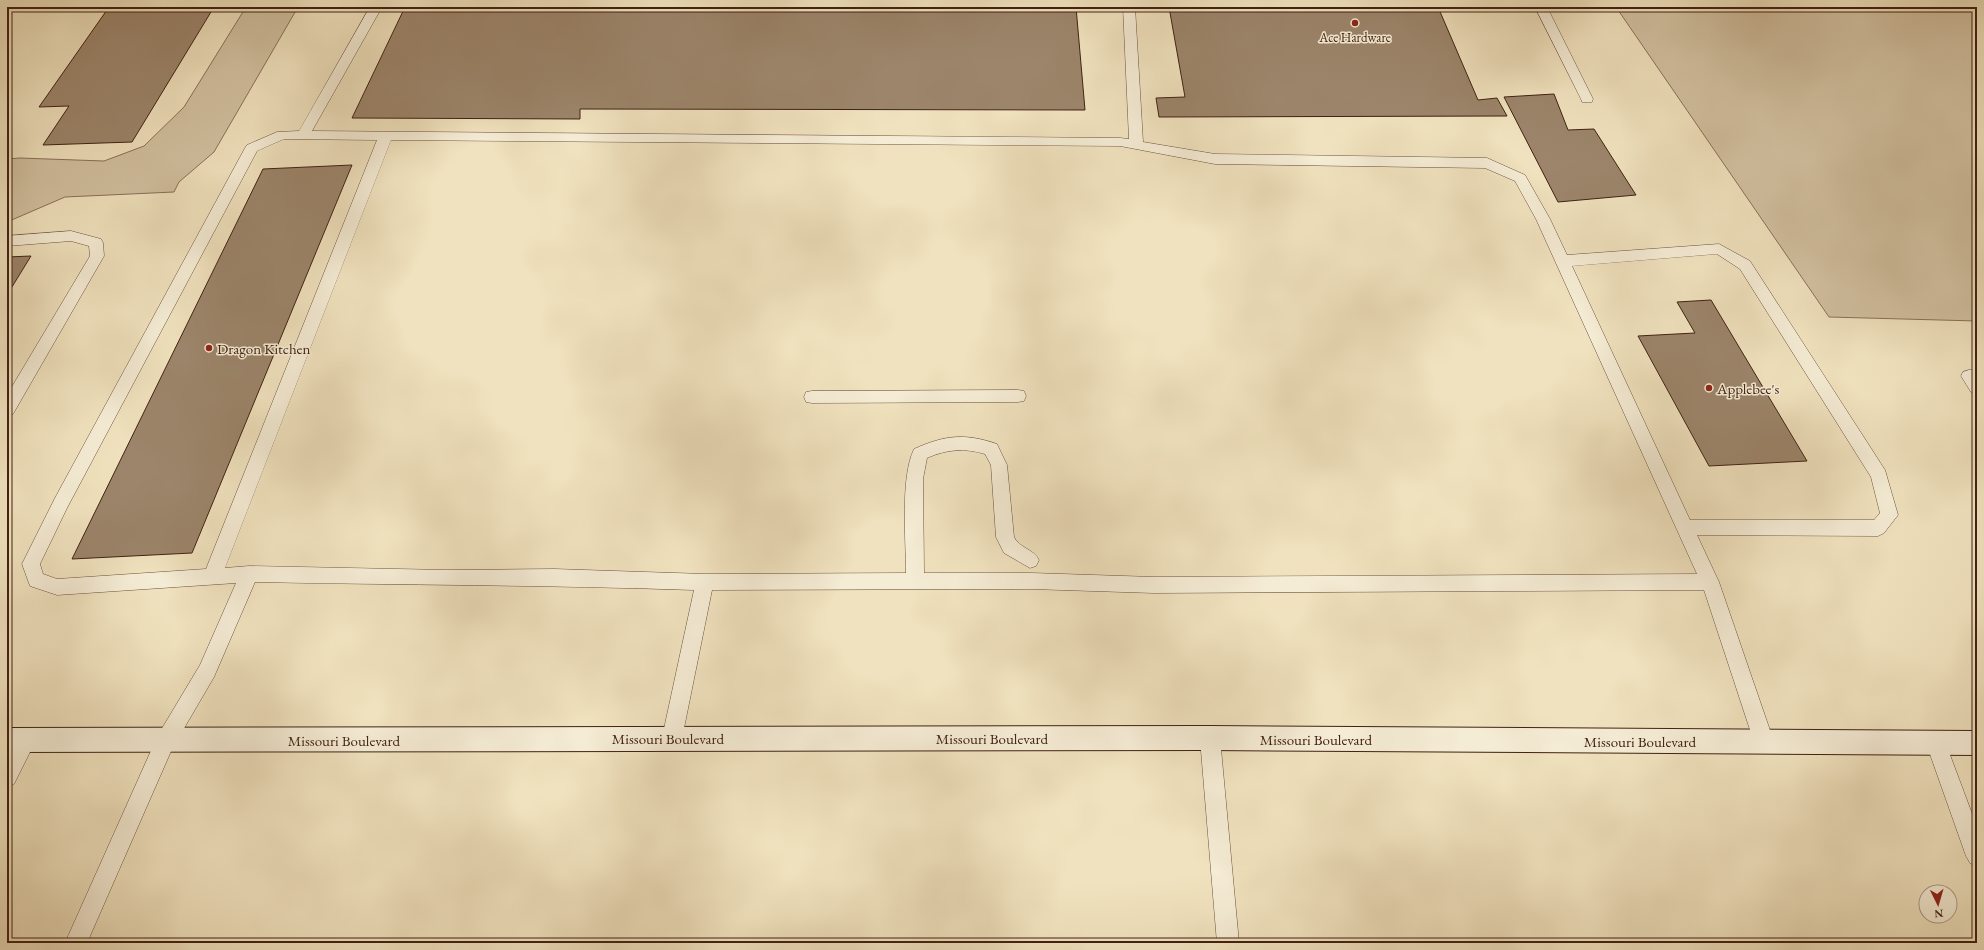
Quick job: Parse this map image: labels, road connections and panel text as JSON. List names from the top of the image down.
{
  "streets": {
    "main road": ["Missouri Boulevard"]
  },
  "places": ["Ace Hardware", "Dragon Kitchen", "Applebee's"],
  "north": "bottom"
}
